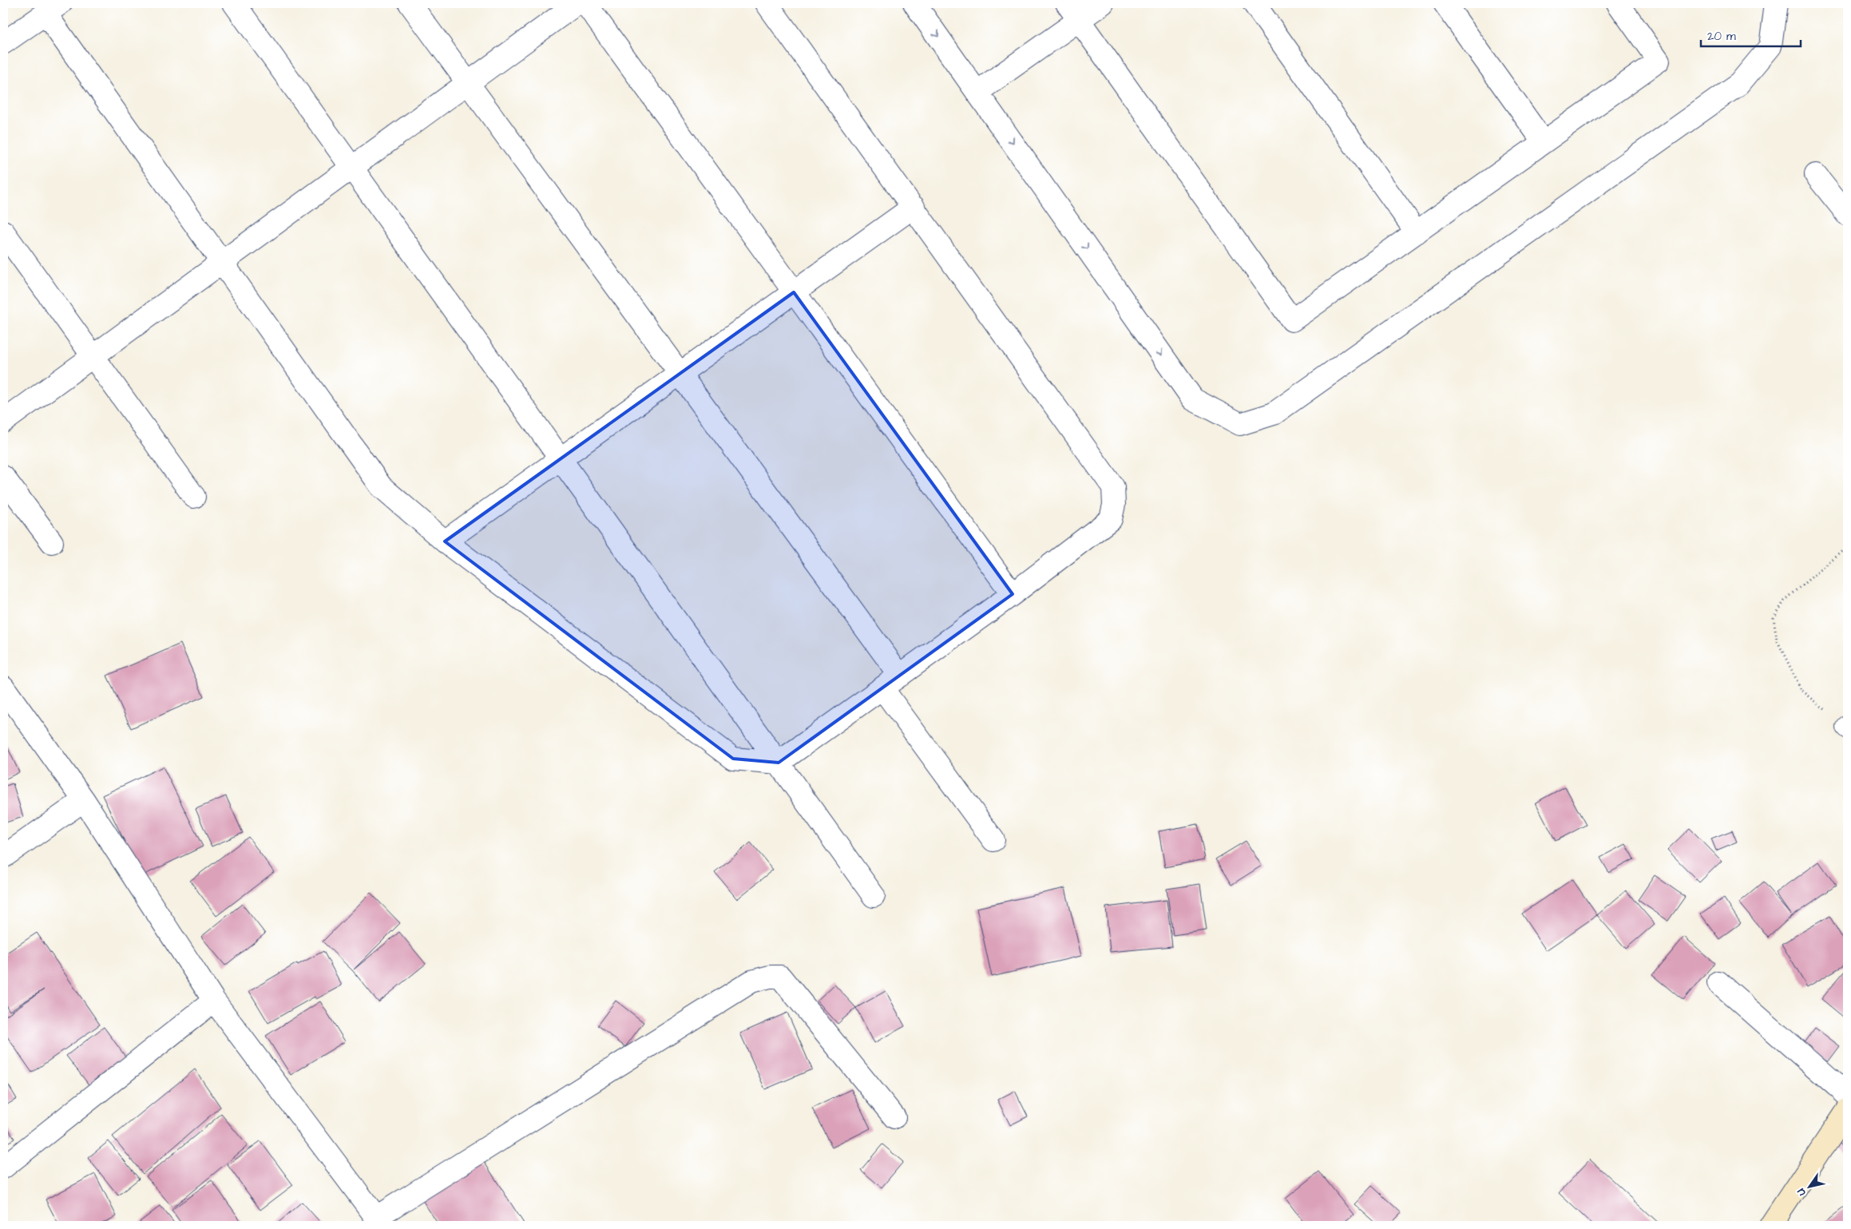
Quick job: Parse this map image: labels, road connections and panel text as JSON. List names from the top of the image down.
{
  "scale_bar": "20 m",
  "north": "bottom left"
}
